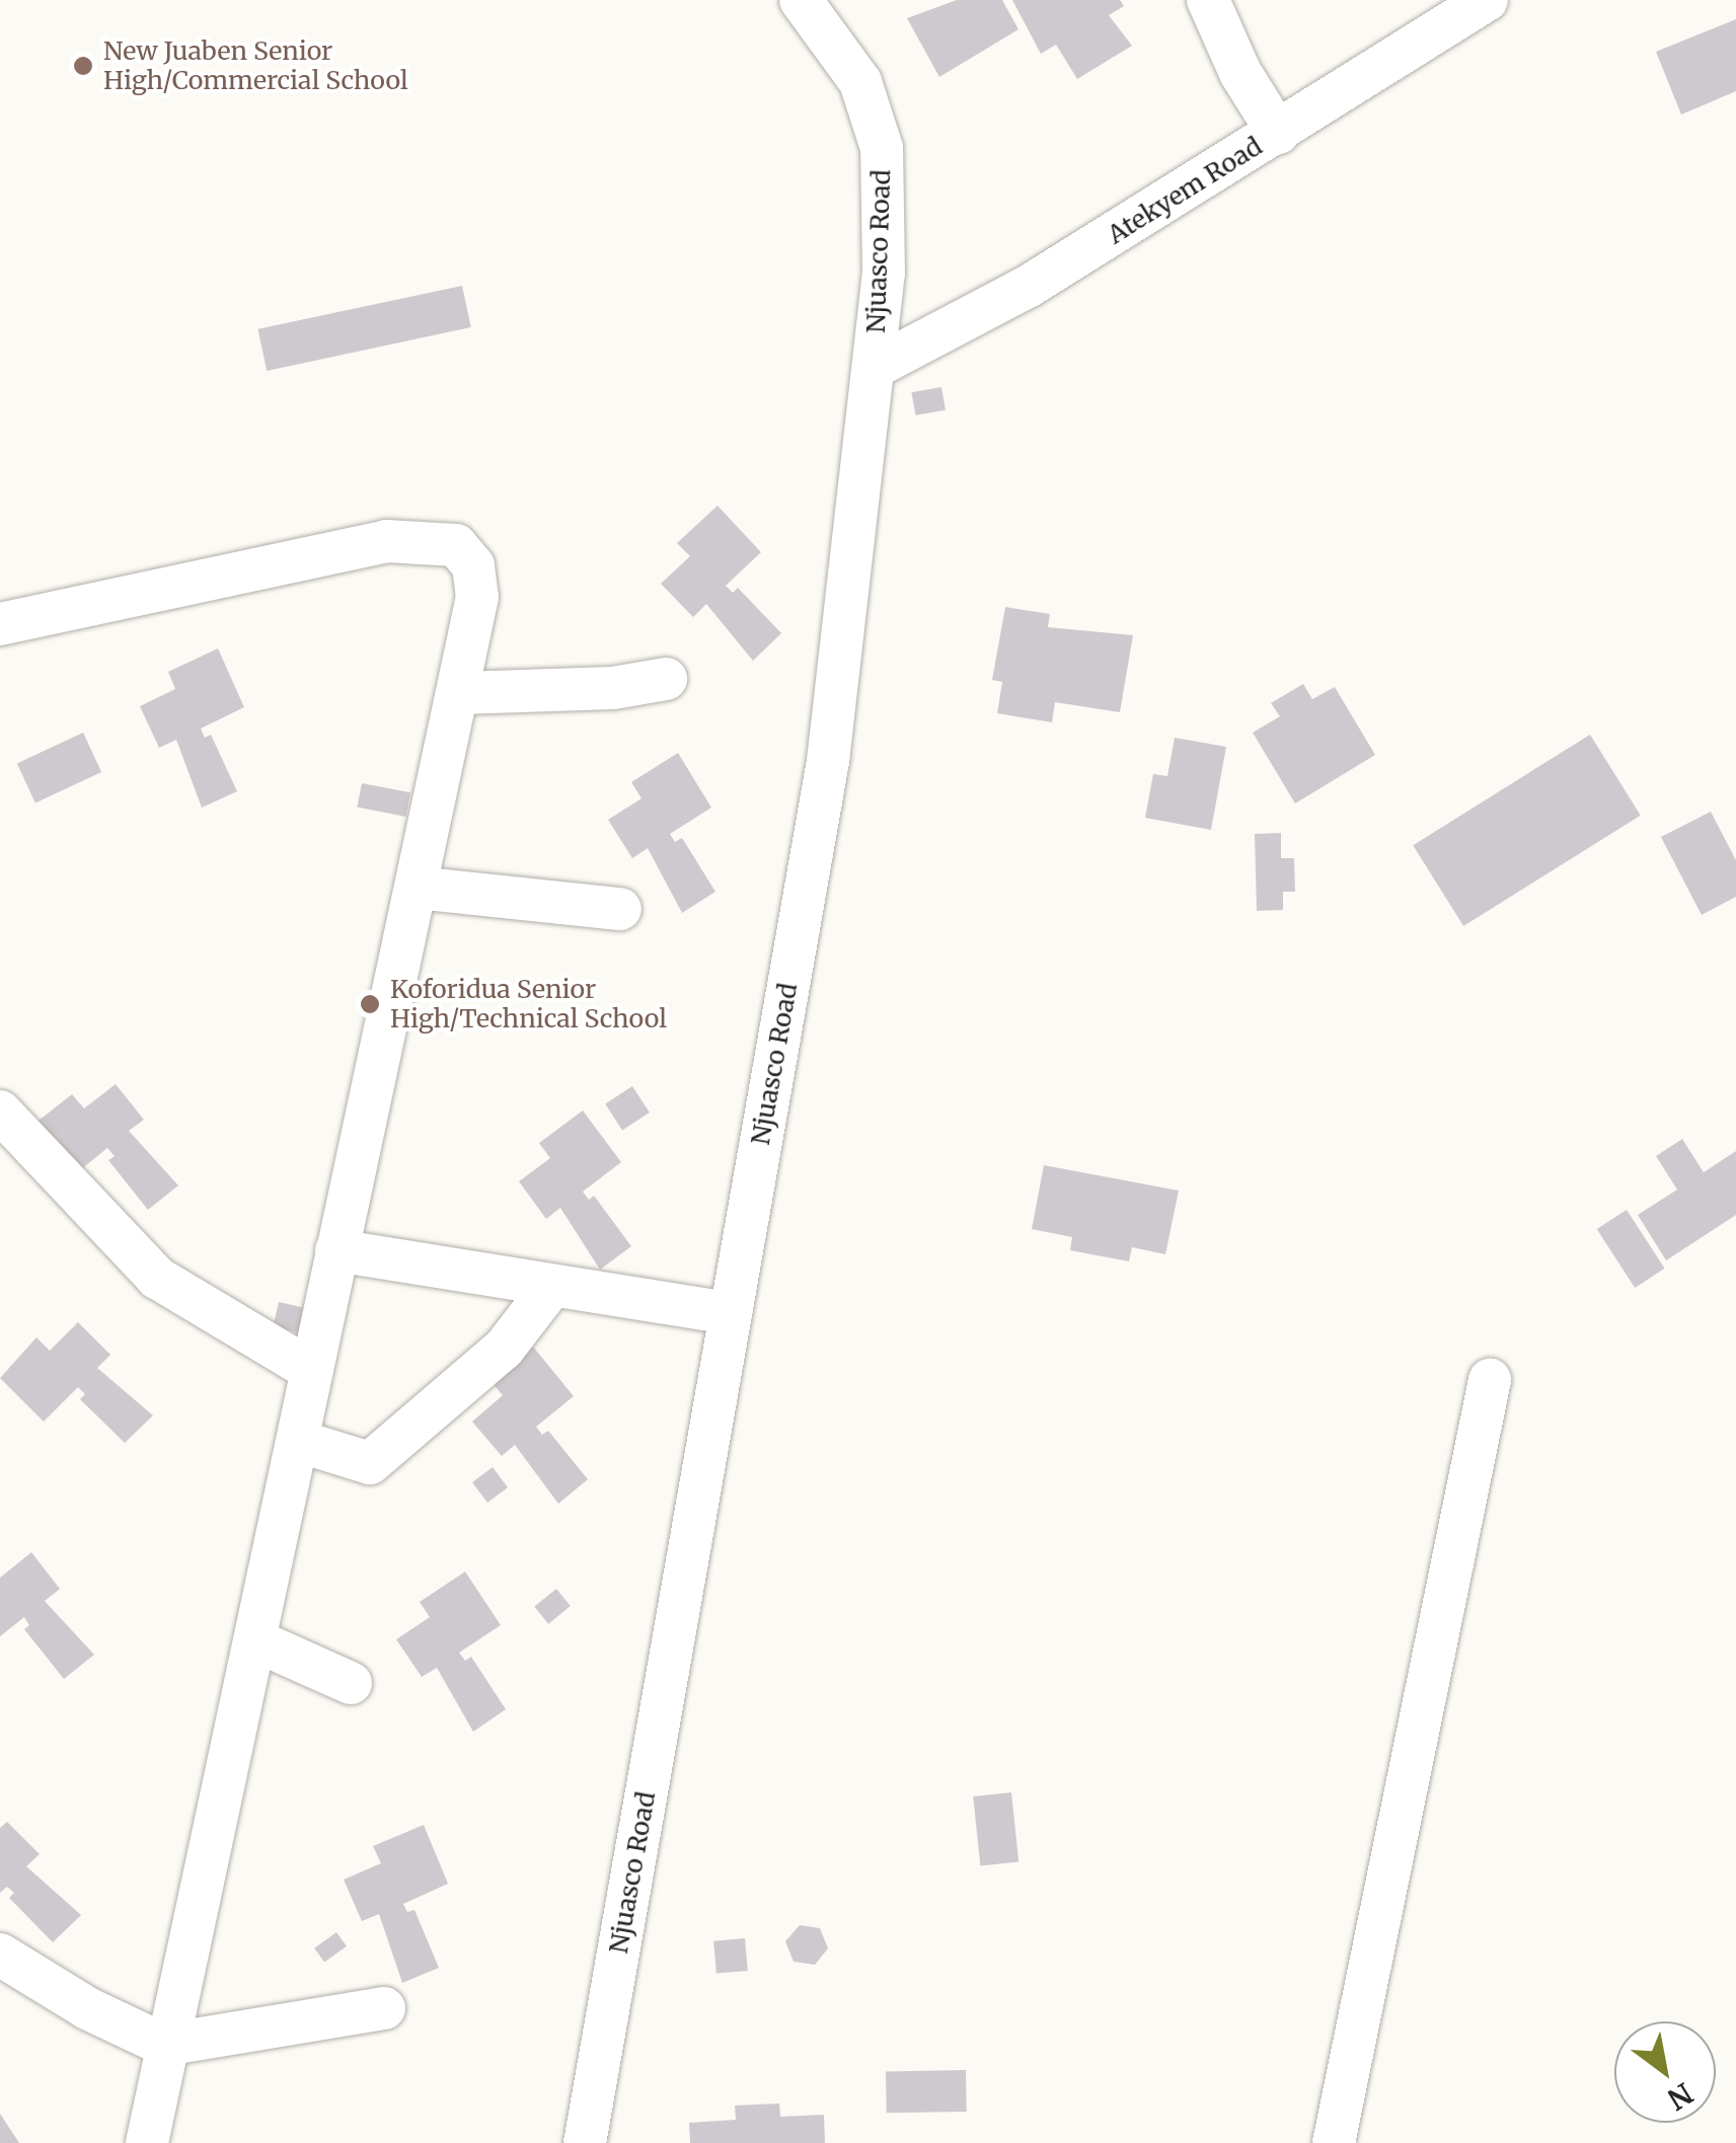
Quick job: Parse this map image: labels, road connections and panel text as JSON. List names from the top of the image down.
{
  "streets": {
    "street": ["Atekyem Road", "Njuasco Road"]
  },
  "crossings": [
    ["Atekyem Road", "Njuasco Road"]
  ],
  "places": ["New Juaben Senior High/Commercial School", "Koforidua Senior High/Technical School"],
  "north": "bottom right"
}
